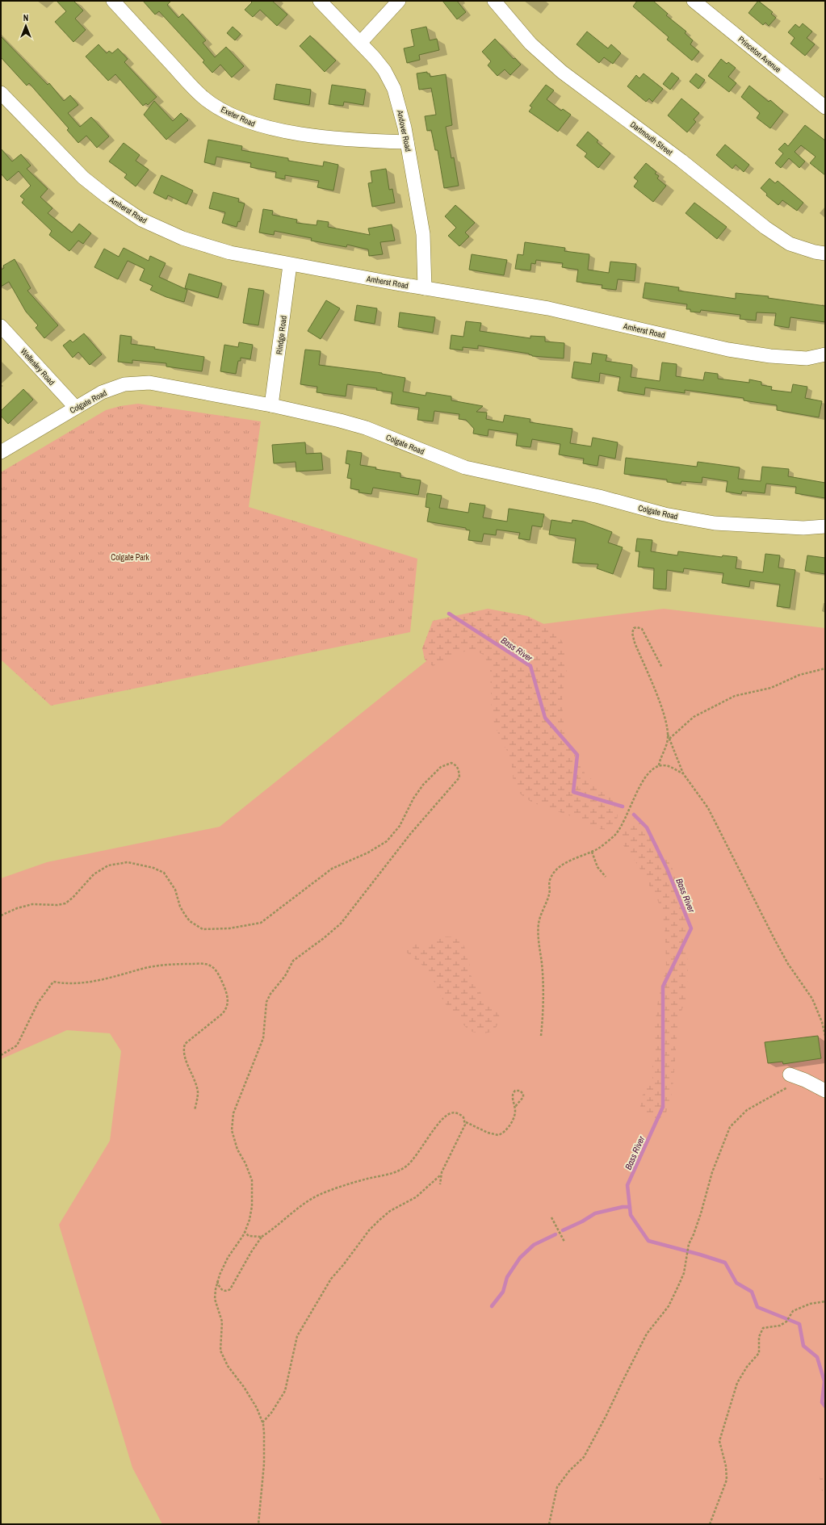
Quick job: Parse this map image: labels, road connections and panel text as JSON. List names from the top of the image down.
{
  "streets": {
    "street": [
      "Princeton Avenue",
      "Exeter Road",
      "Andover Road",
      "Dartmouth Street",
      "Amherst Road",
      "Rindge Road",
      "Wellesley Road",
      "Colgate Road"
    ]
  },
  "crossings": [
    ["Exeter Road", "Andover Road"],
    ["Andover Road", "Amherst Road"],
    ["Amherst Road", "Rindge Road"],
    ["Rindge Road", "Colgate Road"],
    ["Wellesley Road", "Colgate Road"]
  ],
  "water": ["Bass River"],
  "parks": ["Colgate Park"],
  "north": "top"
}
